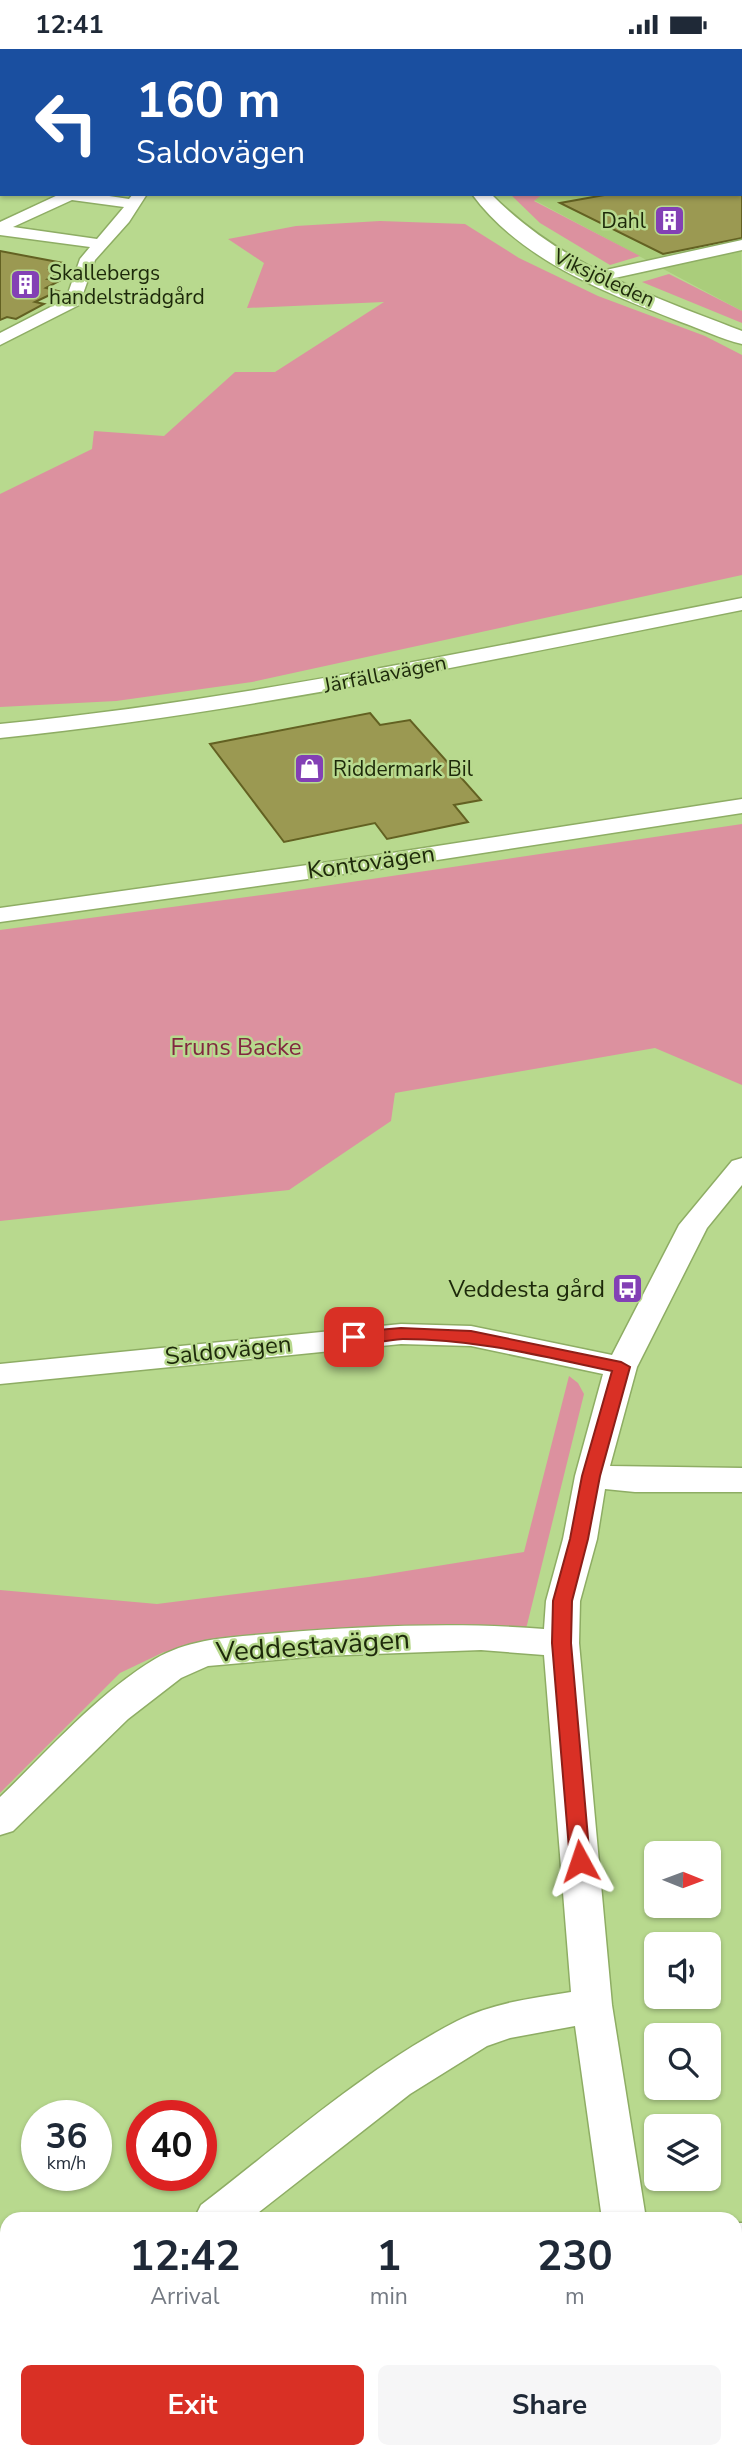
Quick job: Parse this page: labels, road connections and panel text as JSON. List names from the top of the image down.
{
  "streets": {
    "main road": ["Viksjöleden"],
    "street": [
      "Järfällavägen",
      "Kontovägen",
      "Saldovägen",
      "Veddestavägen"
    ]
  },
  "parks": ["Fruns Backe"],
  "places": {
    "building": ["Dahl", "Skallebergs handelsträdgård"],
    "shop": ["Riddermark Bil"],
    "bus stop": ["Veddesta gård"]
  },
  "north": "right",
  "page": {
    "status": "12:41",
    "turn": ["160 m", "Saldovägen"],
    "speed": "36 km/h",
    "limit": "40",
    "eta": [
      "12:42",
      "Arrival",
      "1",
      "min",
      "230",
      "m"
    ],
    "buttons": ["Exit", "Share"]
  }
}
